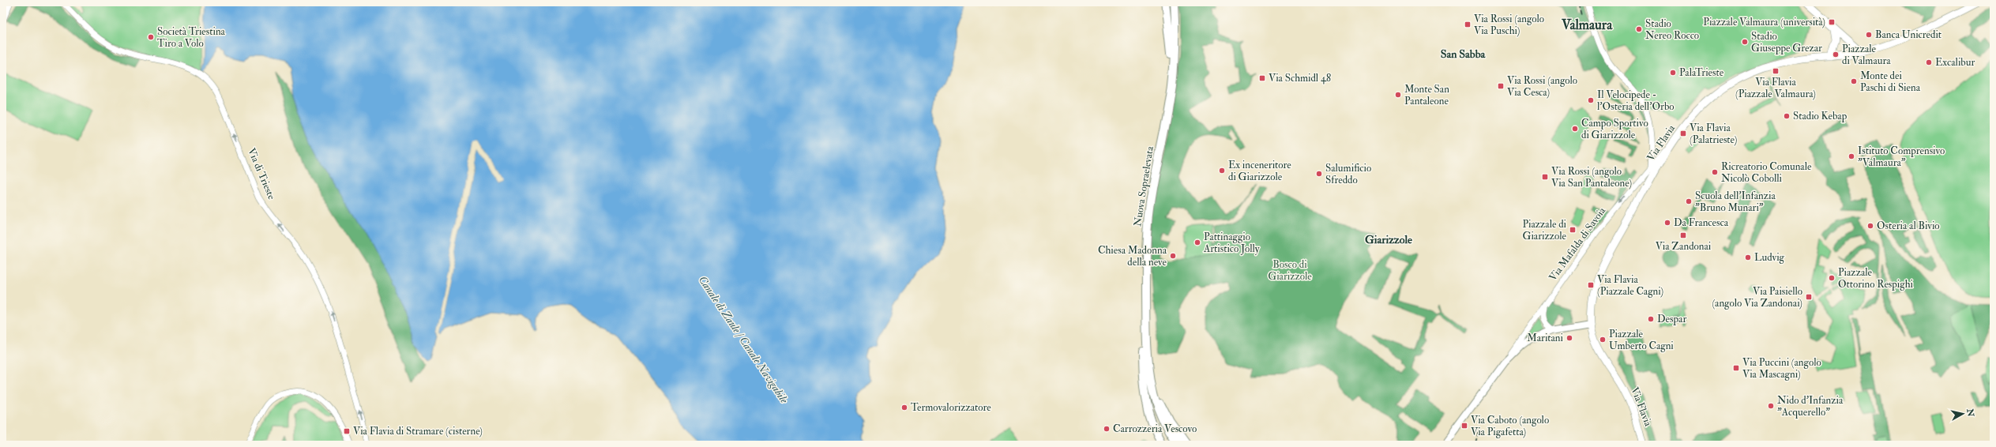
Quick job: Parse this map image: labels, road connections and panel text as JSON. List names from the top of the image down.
{
  "streets": {
    "highway": ["Nuova Sopraelevata"],
    "main road": ["Via Flavia"],
    "street": ["Via di Trieste", "Via Mafalda di Savoia"]
  },
  "crossings": [
    ["Via Flavia", "Via Mafalda di Savoia"]
  ],
  "one_way": ["Via di Trieste", "Via Mafalda di Savoia"],
  "districts": ["Valmaura", "San Sabba", "Giarizzole"],
  "water": ["Canale di Zaule / Canale Navigabile"],
  "parks": ["Bosco di Giarizzole"],
  "places": {
    "transit": [
      "Piazzale Valmaura (università)",
      "Via Rossi (angolo Via Puschi)",
      "Via Flavia (Piazzale Valmaura)",
      "Via Schmidl 48",
      "Via Rossi (angolo Via Cesca)",
      "Via Flavia (Palatrieste)",
      "Via Rossi (angolo Via San Pantaleone)",
      "Piazzale di Giarizzole",
      "Via Zandonai",
      "Via Flavia (Piazzale Cagni)",
      "Via Paisiello (angolo Via Zandonai)",
      "Via Puccini (angolo Via Mascagni)",
      "Via Caboto (angolo Via Pigafetta)",
      "Via Flavia di Stramare (cisterne)"
    ],
    "other": [
      "Stadio Nereo Rocco",
      "Banca Unicredit",
      "Società Triestina Tiro a Volo",
      "Stadio Giuseppe Grezar",
      "Piazzale di Valmaura",
      "Excalibur",
      "PalaTrieste",
      "Monte dei Paschi di Siena",
      "Monte San Pantaleone",
      "Il Velocipede - l'Osteria dell'Orbo",
      "Stadio Kebap",
      "Campo Sportivo di Giarizzole",
      "Istituto Comprensivo \"Valmaura\"",
      "Ex inceneritore di Giarizzole",
      "Ricreatorio Comunale Nicolò Cobolli",
      "Salumificio Sfreddo",
      "Scuola dell'Infanzia \"Bruno Munari\"",
      "Da Francesca",
      "Osteria al Bivio",
      "Pattinaggio Artistico Jolly",
      "Chiesa Madonna della neve",
      "Ludvig",
      "Piazzale Ottorino Respighi",
      "Despar",
      "Maritani",
      "Piazzale Umberto Cagni",
      "Nido d'Infanzia \"Acquerello\"",
      "Termovalorizzatore",
      "Carrozzeria Vescovo"
    ]
  },
  "north": "right"
}
